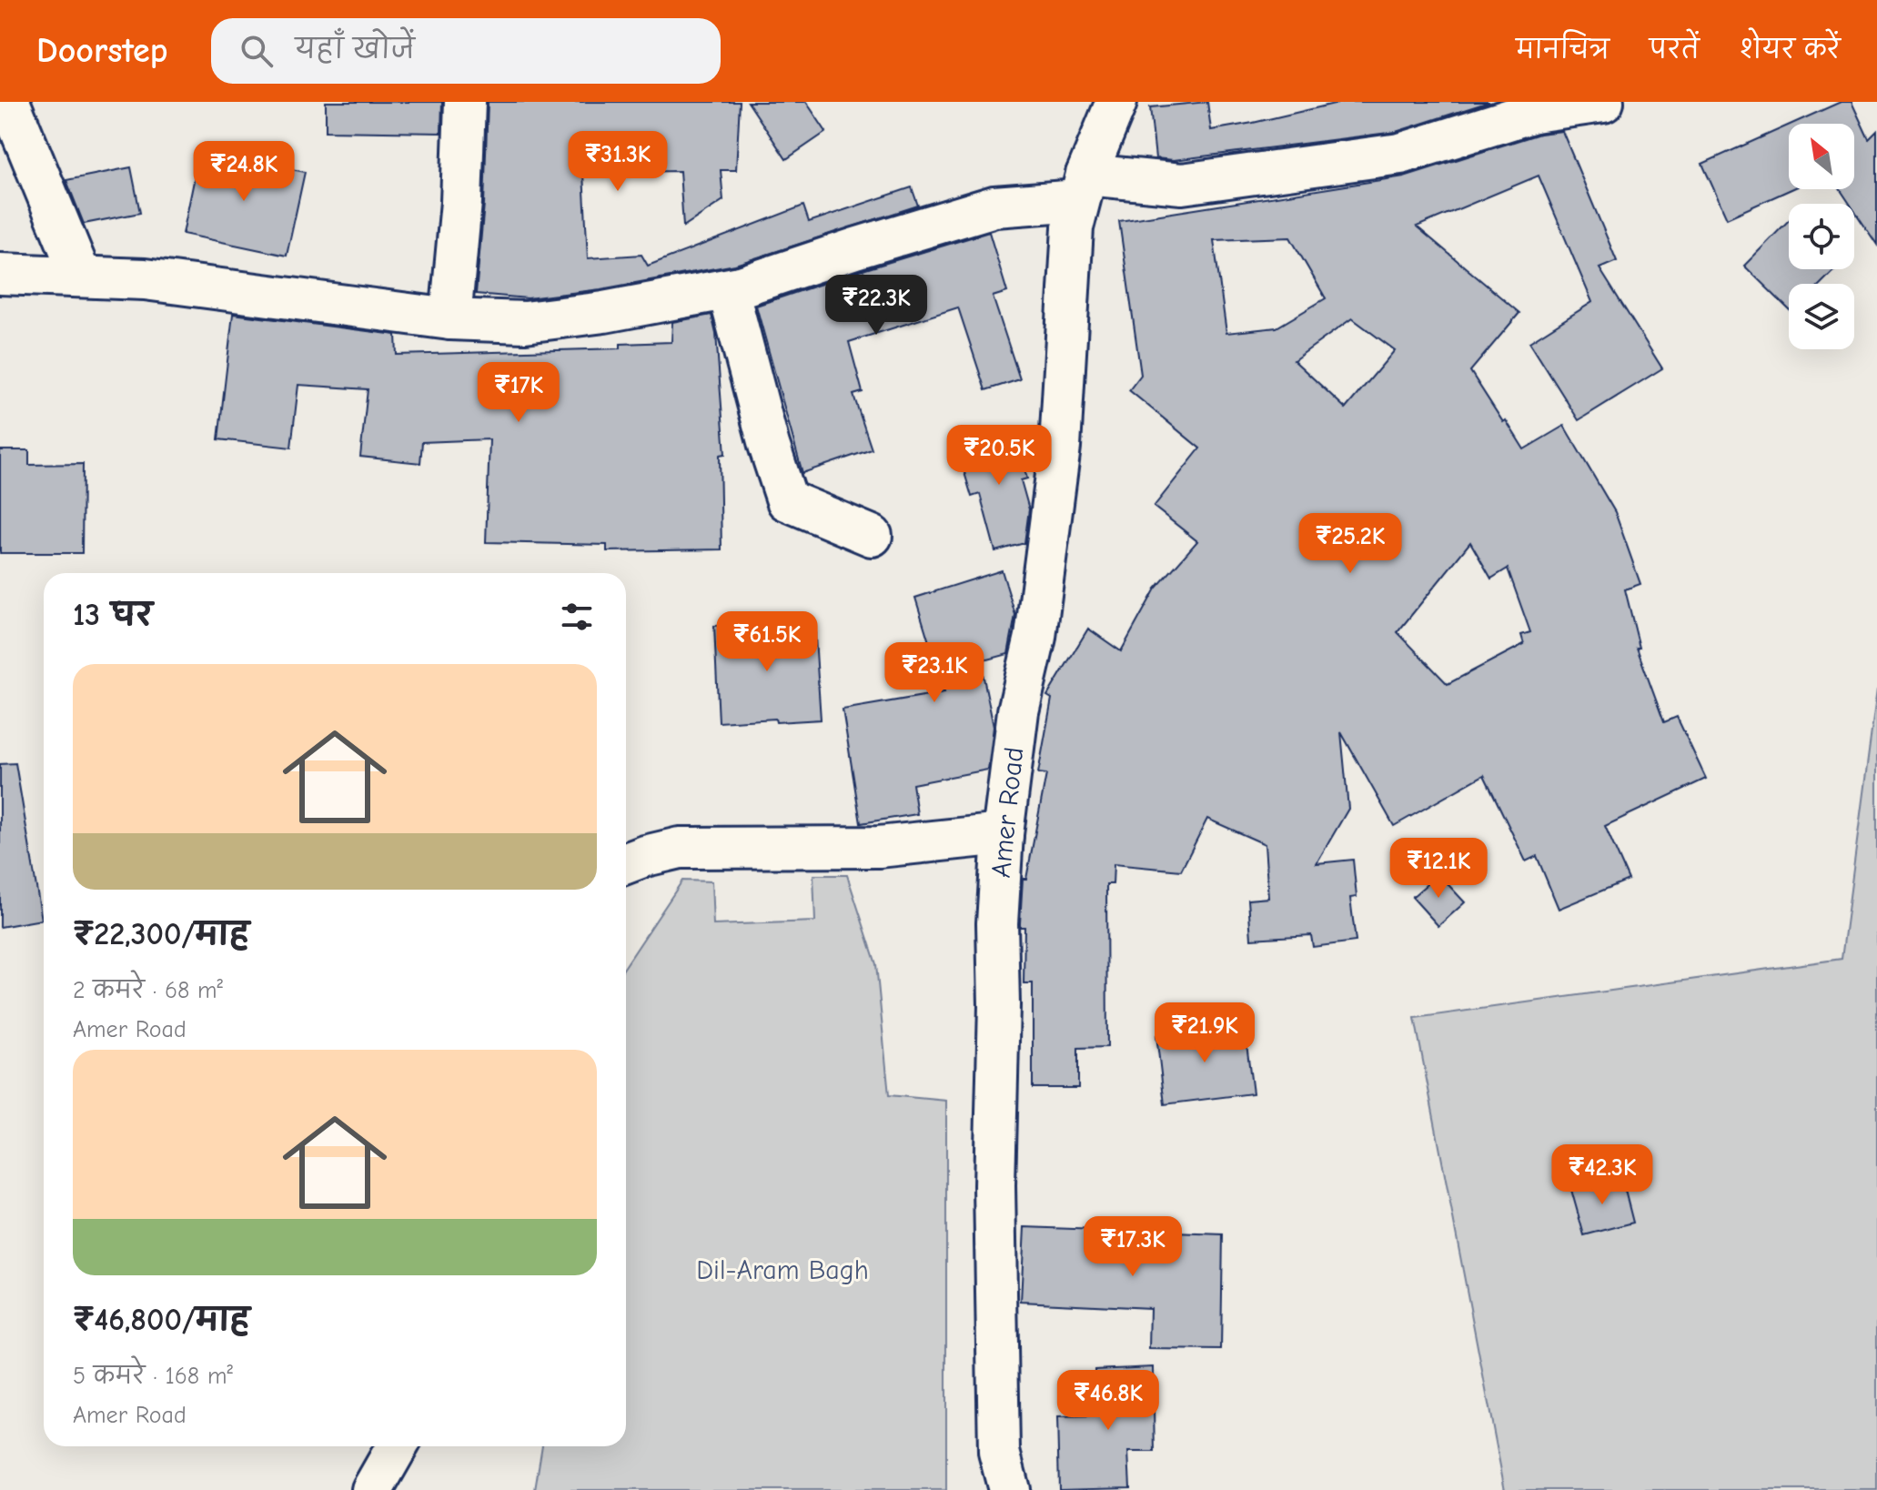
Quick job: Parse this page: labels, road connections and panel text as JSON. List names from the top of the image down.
{
  "streets": {
    "street": ["Amer Road"]
  },
  "parks": ["Dil-Aram Bagh"],
  "north": "top left",
  "page": {
    "header": "Doorstep",
    "search": "यहाँ खोजें",
    "nav": ["मानचित्र", "परतें", "शेयर करें"],
    "price": [
      "₹31.3K",
      "₹24.8K",
      "₹22.3K",
      "₹17K",
      "₹20.5K",
      "₹25.2K",
      "₹61.5K",
      "₹23.1K",
      "₹12.1K",
      "₹21.9K",
      "₹42.3K",
      "₹17.3K",
      "₹46.8K"
    ],
    "heading": "13 घर",
    "list": [
      {
        "name": "₹22,300/माह",
        "note": "2 कमरे · 68 m² · Amer Road"
      },
      {
        "name": "₹46,800/माह",
        "note": "5 कमरे · 168 m² · Amer Road"
      }
    ]
  }
}
